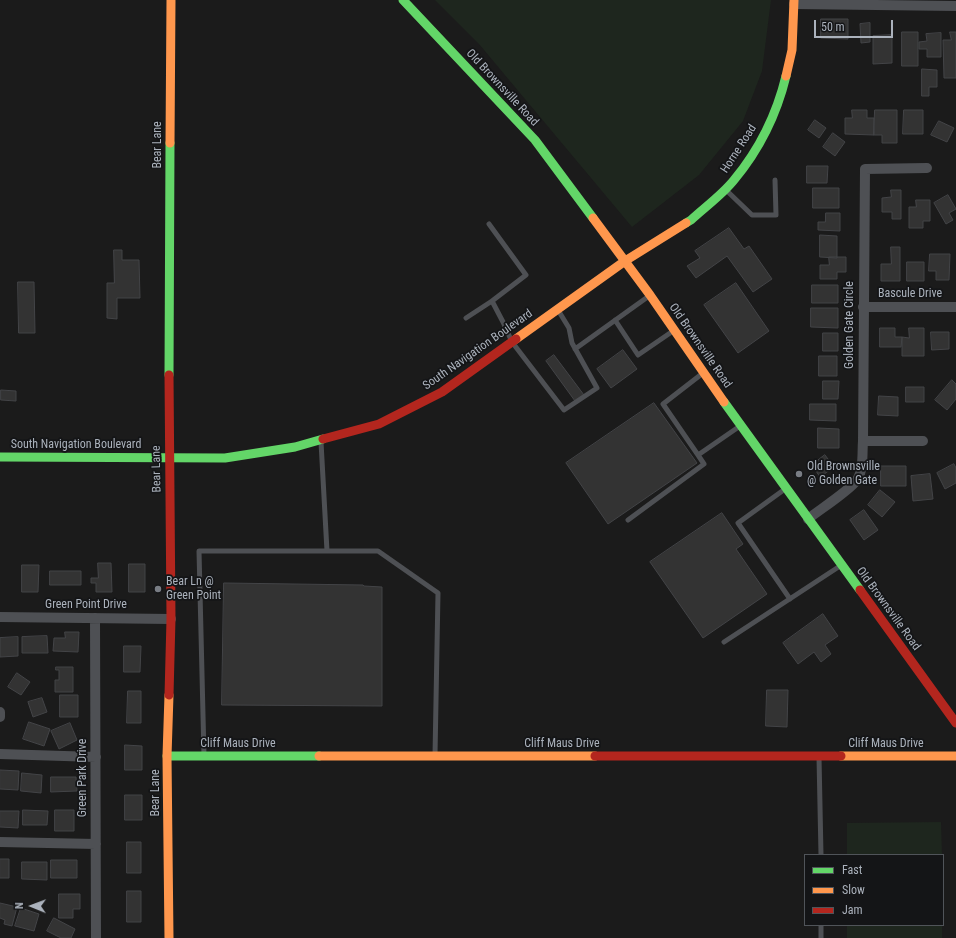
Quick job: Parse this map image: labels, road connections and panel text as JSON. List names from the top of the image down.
{
  "streets": {
    "street": [
      "Old Brownsville Road",
      "Bear Lane",
      "Horne Road",
      "Bascule Drive",
      "Golden Gate Circle",
      "South Navigation Boulevard",
      "Green Point Drive",
      "Cliff Maus Drive",
      "Green Park Drive"
    ]
  },
  "crossings": [
    ["Old Brownsville Road", "Horne Road"],
    ["Old Brownsville Road", "Golden Gate Circle"],
    ["Old Brownsville Road", "South Navigation Boulevard"],
    ["Bear Lane", "South Navigation Boulevard"],
    ["Bear Lane", "Green Point Drive"],
    ["Bear Lane", "Cliff Maus Drive"],
    ["Horne Road", "South Navigation Boulevard"],
    ["Bascule Drive", "Golden Gate Circle"],
    ["Green Point Drive", "Green Park Drive"]
  ],
  "places": ["Old Brownsville @ Golden Gate", "Bear Ln @ Green Point"],
  "legend": ["Fast", "Slow", "Jam"],
  "scale_bar": "50 m",
  "north": "left"
}
